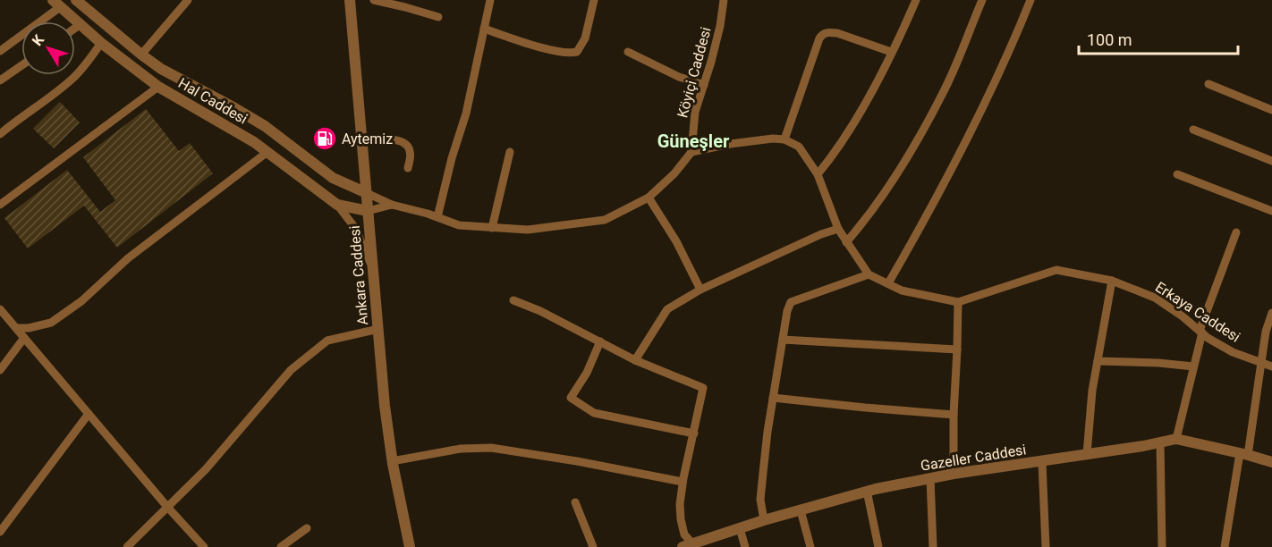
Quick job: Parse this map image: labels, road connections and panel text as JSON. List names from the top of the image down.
{
  "streets": {
    "street": [
      "Köyiçi Caddesi",
      "Hal Caddesi",
      "Ankara Caddesi",
      "Erkaya Caddesi",
      "Gazeller Caddesi"
    ]
  },
  "crossings": [
    ["Hal Caddesi", "Ankara Caddesi"]
  ],
  "districts": ["Güneşler"],
  "places": {
    "fuel station": ["Aytemiz"]
  },
  "scale_bar": "100 m",
  "north": "top left"
}
